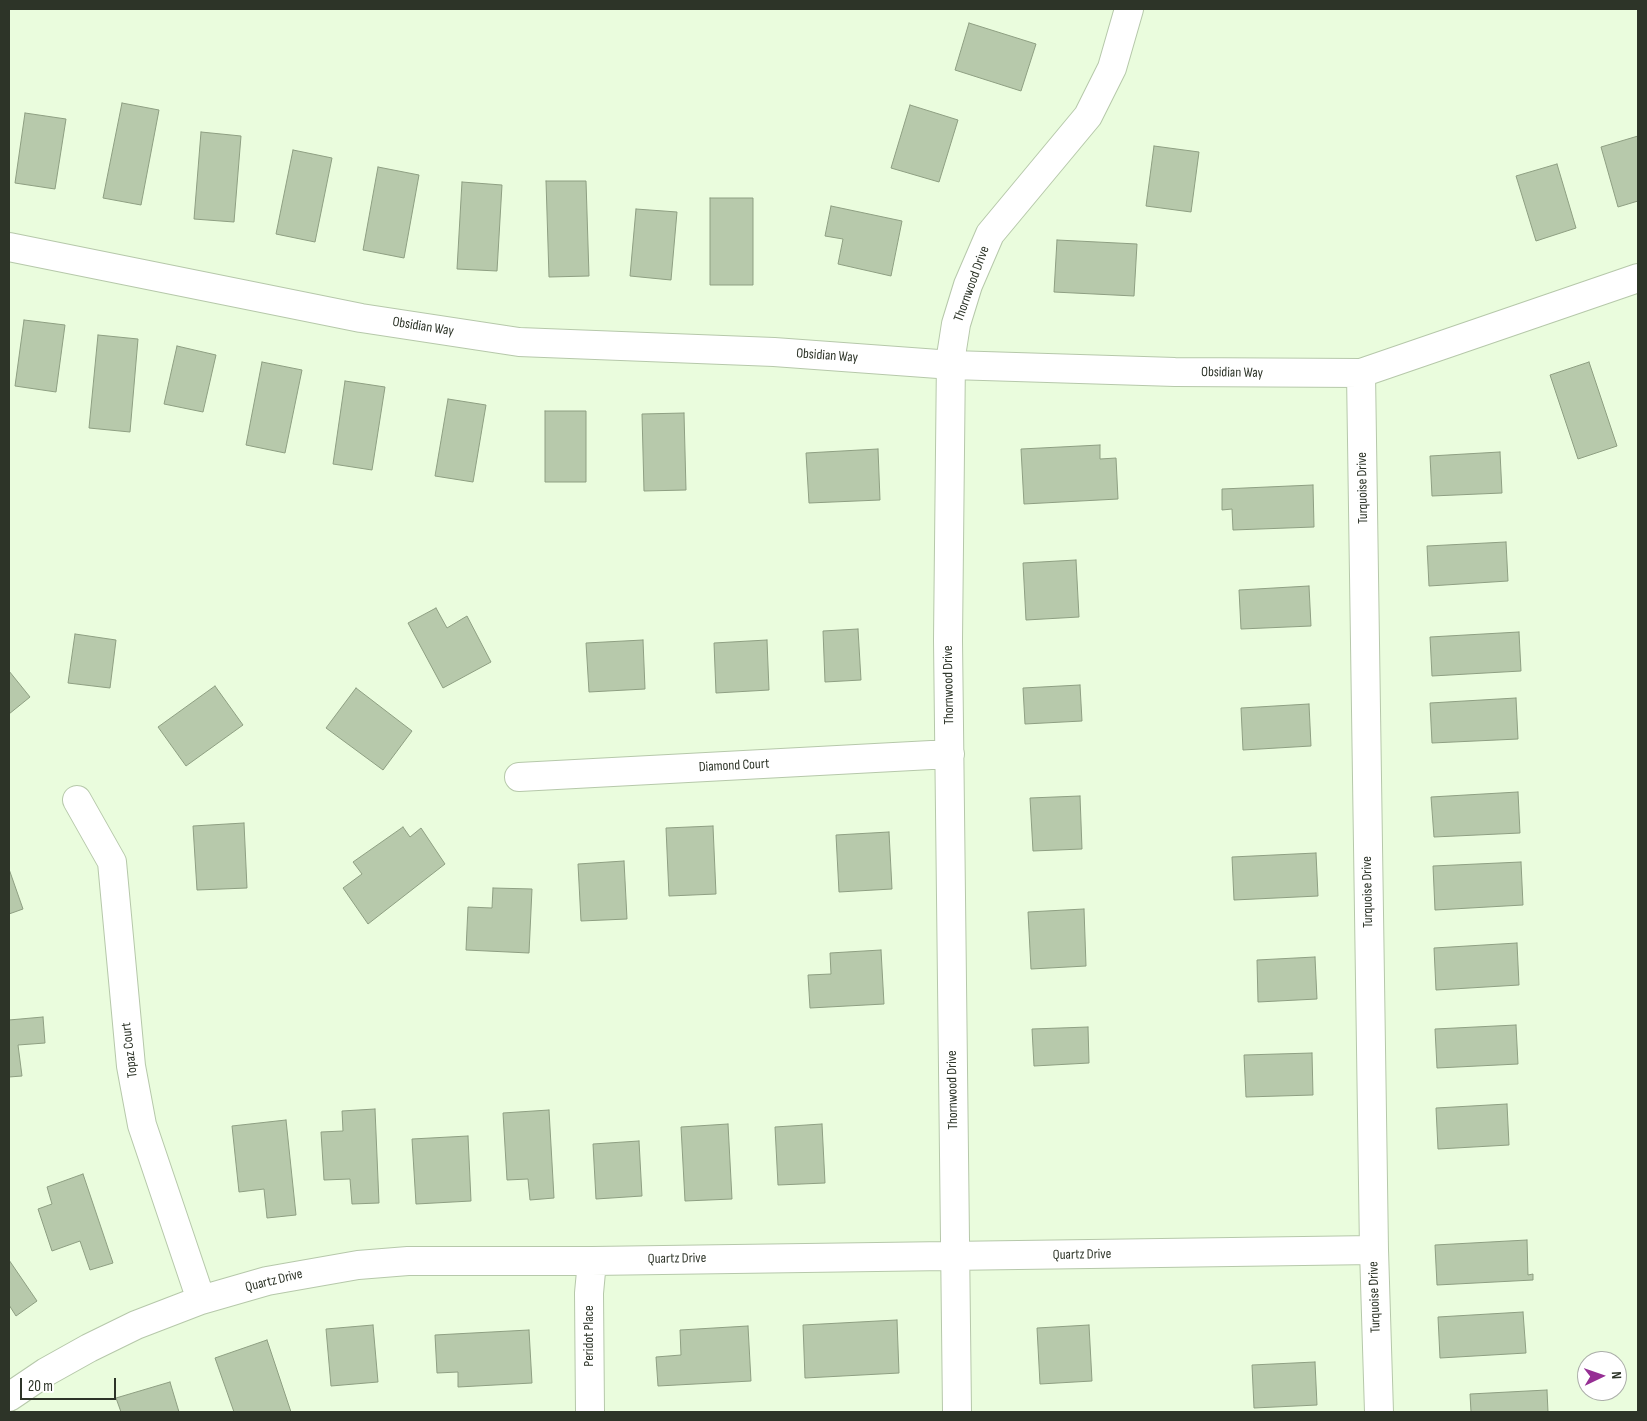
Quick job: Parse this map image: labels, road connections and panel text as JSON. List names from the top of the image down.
{
  "streets": {
    "street": [
      "Thornwood Drive",
      "Obsidian Way",
      "Turquoise Drive",
      "Diamond Court",
      "Topaz Court",
      "Quartz Drive",
      "Peridot Place"
    ]
  },
  "crossings": [
    ["Thornwood Drive", "Obsidian Way"],
    ["Thornwood Drive", "Diamond Court"],
    ["Thornwood Drive", "Quartz Drive"],
    ["Obsidian Way", "Turquoise Drive"],
    ["Turquoise Drive", "Quartz Drive"],
    ["Topaz Court", "Quartz Drive"],
    ["Quartz Drive", "Peridot Place"]
  ],
  "scale_bar": "20 m",
  "north": "right"
}
